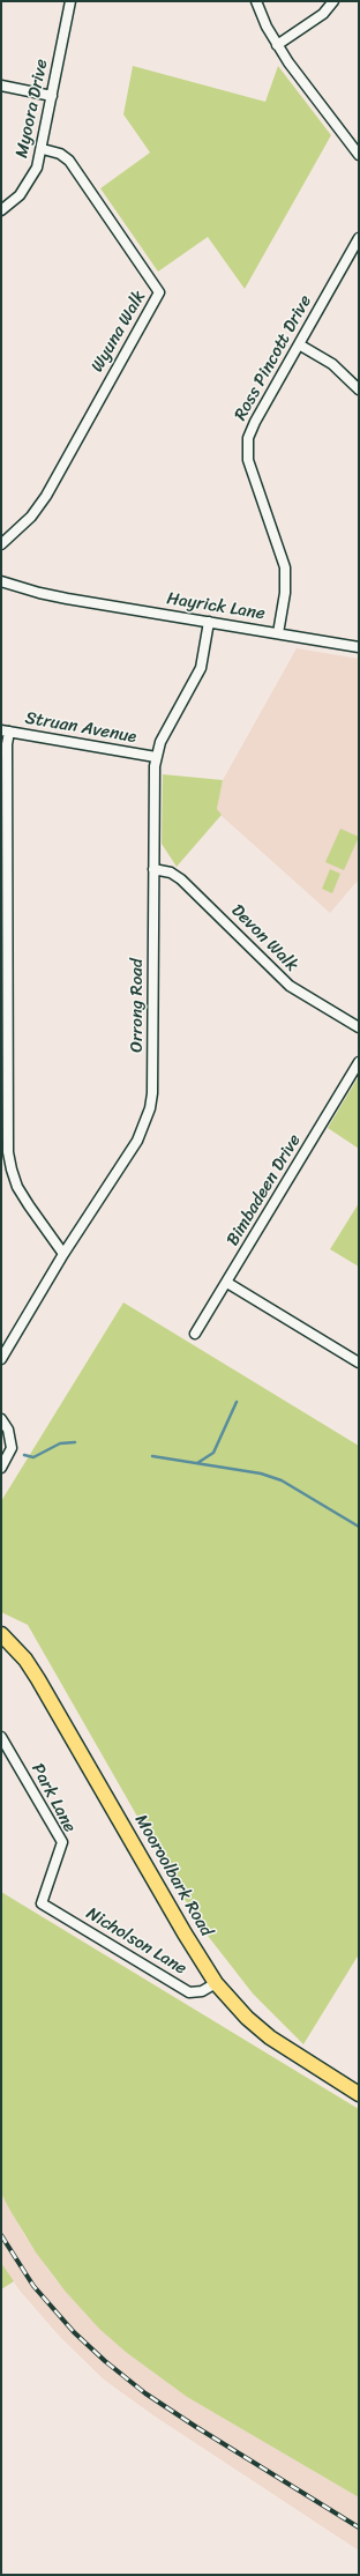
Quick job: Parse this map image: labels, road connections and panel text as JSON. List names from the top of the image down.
{
  "streets": {
    "main road": ["Mooroolbark Road"],
    "street": [
      "Myoora Drive",
      "Wyuna Walk",
      "Ross Pincott Drive",
      "Hayrick Lane",
      "Struan Avenue",
      "Devon Walk",
      "Orrong Road",
      "Bimbadeen Drive",
      "Park Lane",
      "Nicholson Lane"
    ]
  },
  "crossings": [
    ["Myoora Drive", "Wyuna Walk"],
    ["Ross Pincott Drive", "Hayrick Lane"],
    ["Hayrick Lane", "Orrong Road"],
    ["Struan Avenue", "Orrong Road"],
    ["Devon Walk", "Orrong Road"],
    ["Park Lane", "Nicholson Lane"],
    ["Mooroolbark Road", "Nicholson Lane"]
  ]
}
